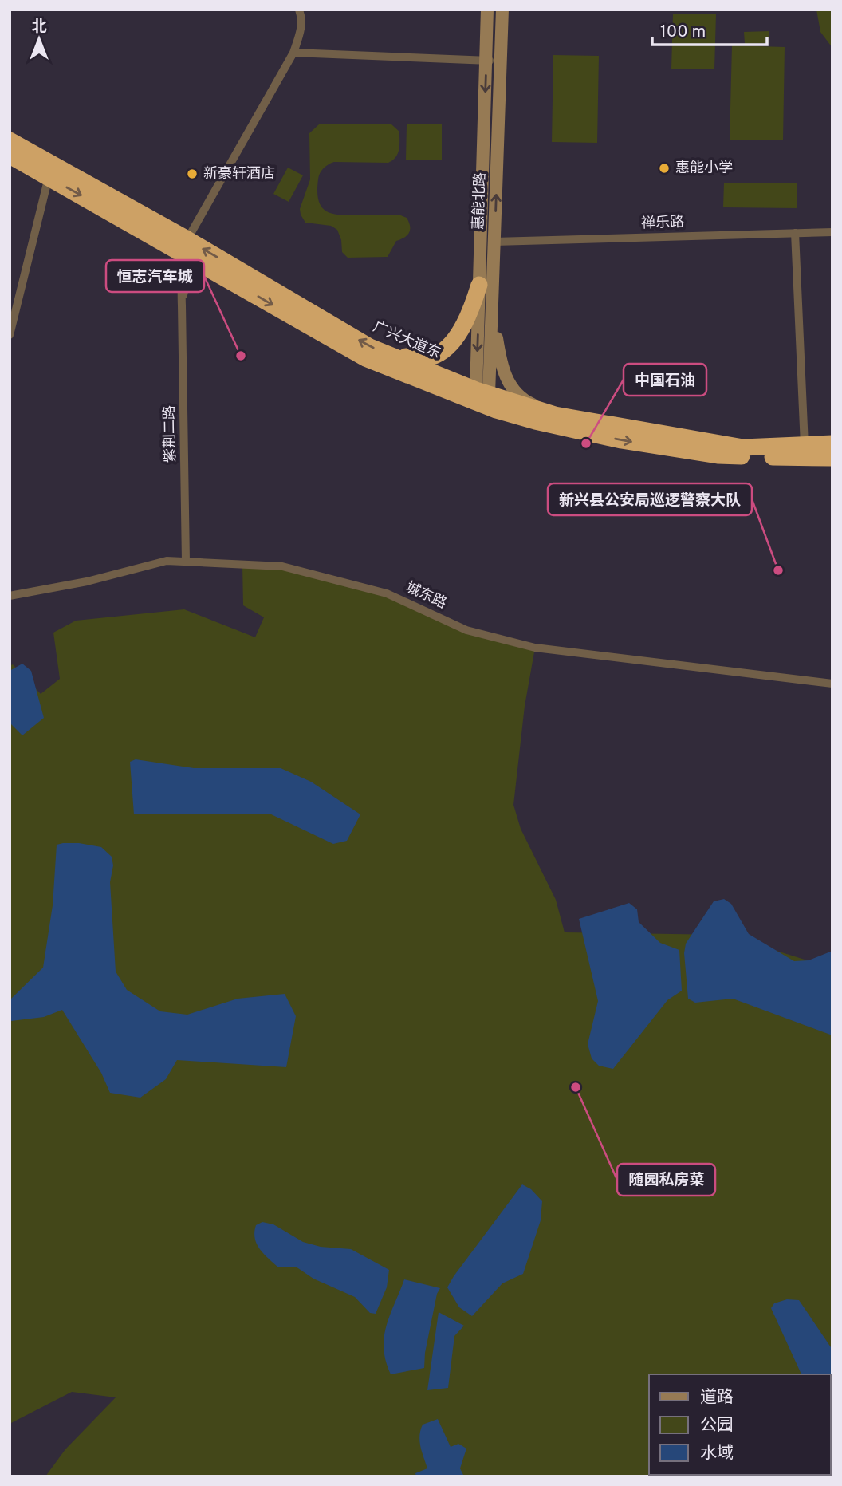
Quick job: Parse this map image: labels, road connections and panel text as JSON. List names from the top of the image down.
{
  "streets": {
    "highway": ["广兴大道东"],
    "street": [
      "惠能北路",
      "禅乐路",
      "紫荆二路",
      "城东路"
    ]
  },
  "crossings": [
    ["惠能北路", "禅乐路"],
    ["惠能北路", "广兴大道东"],
    ["紫荆二路", "城东路"]
  ],
  "places": [
    "惠能小学",
    "新豪轩酒店",
    "恒志汽车城",
    "中国石油",
    "新兴县公安局巡逻警察大队",
    "随园私房菜"
  ],
  "legend": ["道路", "公园", "水域"],
  "scale_bar": "100 m",
  "north": "top"
}
